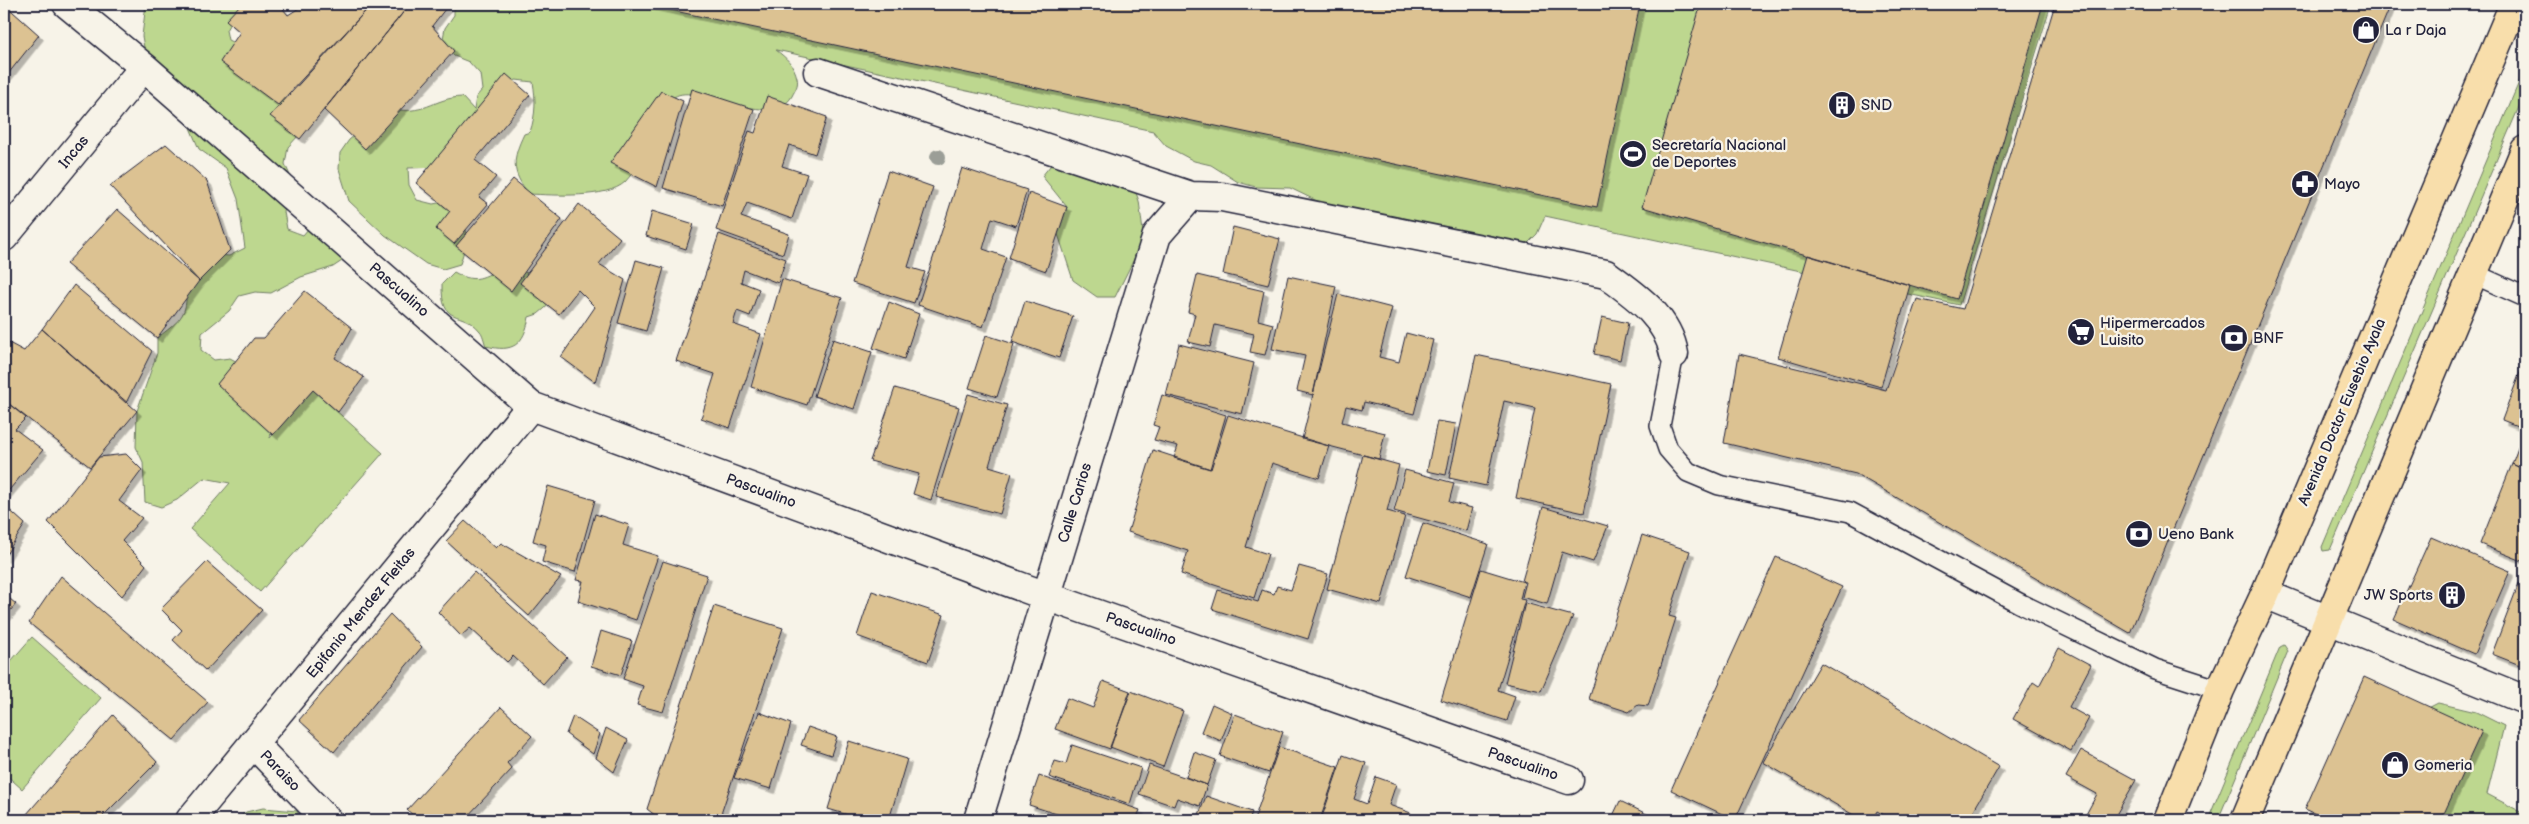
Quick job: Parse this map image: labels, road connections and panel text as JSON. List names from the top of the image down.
{
  "streets": {
    "highway": ["Avenida Doctor Eusebio Ayala"],
    "street": [
      "Incas",
      "Pascualino",
      "Calle Carios",
      "Epifanio Mendez Fleitas",
      "Paraiso"
    ]
  },
  "crossings": [
    ["Incas", "Pascualino"],
    ["Pascualino", "Calle Carios"],
    ["Pascualino", "Epifanio Mendez Fleitas"],
    ["Epifanio Mendez Fleitas", "Paraiso"]
  ],
  "places": {
    "shop": ["La r Daja", "Gomeria"],
    "building": ["SND", "JW Sports"],
    "sports": ["Secretaría Nacional de Deportes"],
    "pharmacy": ["Mayo"],
    "supermarket": ["Hipermercados Luisito"],
    "bank": ["BNF", "Ueno Bank"]
  }
}
